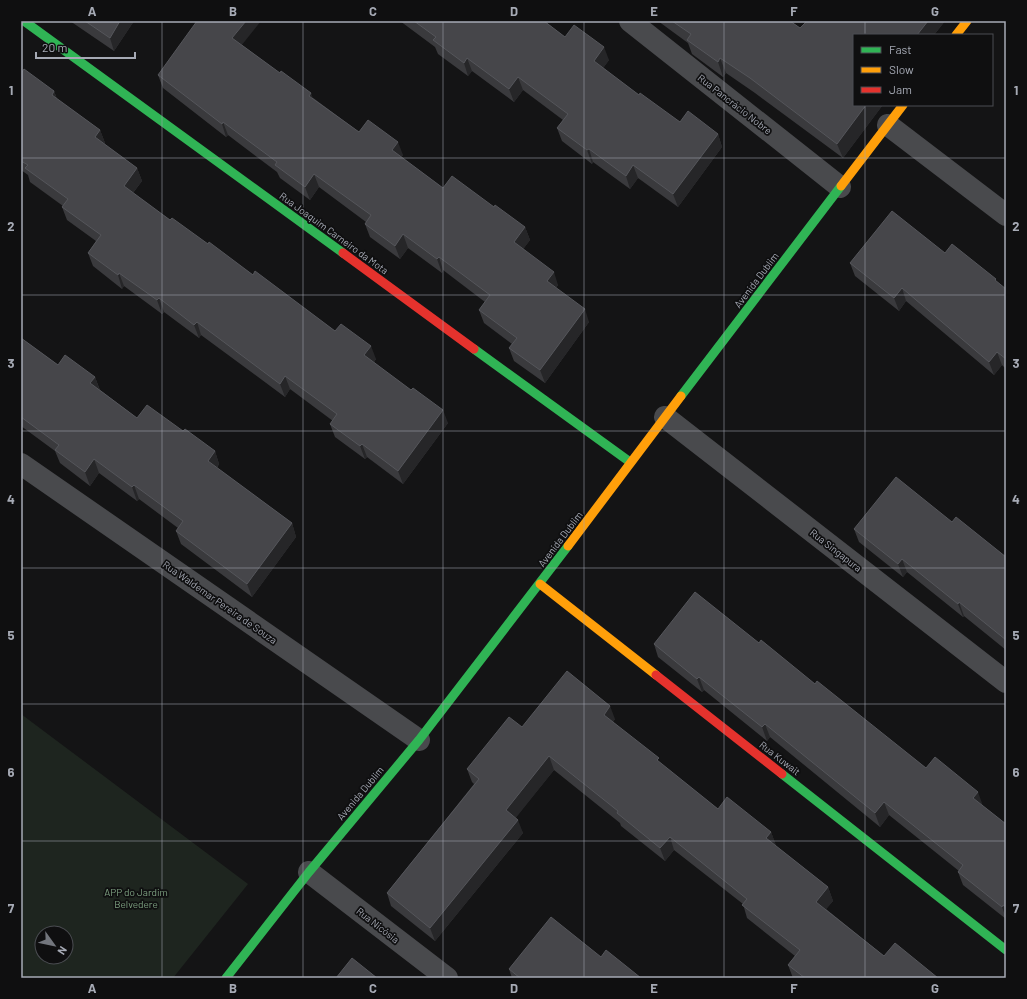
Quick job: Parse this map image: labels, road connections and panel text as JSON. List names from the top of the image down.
{
  "streets": {
    "street": [
      "Rua Pancrácio Nobre",
      "Rua Joaquim Carneiro da Mota",
      "Avenida Dublim",
      "Rua Singapura",
      "Rua Waldemar Pereira de Souza",
      "Rua Kuwait",
      "Rua Nicósia"
    ]
  },
  "crossings": [
    ["Rua Pancrácio Nobre", "Avenida Dublim"],
    ["Rua Joaquim Carneiro da Mota", "Avenida Dublim"],
    ["Avenida Dublim", "Rua Singapura"],
    ["Avenida Dublim", "Rua Waldemar Pereira de Souza"],
    ["Avenida Dublim", "Rua Kuwait"],
    ["Avenida Dublim", "Rua Nicósia"]
  ],
  "parks": ["APP do Jardim Belvedere"],
  "legend": ["Fast", "Slow", "Jam"],
  "scale_bar": "20 m",
  "north": "bottom right",
  "grid": {
    "columns": [
      "A",
      "B",
      "C",
      "D",
      "E",
      "F",
      "G"
    ],
    "rows": [
      "1",
      "2",
      "3",
      "4",
      "5",
      "6",
      "7"
    ]
  }
}
